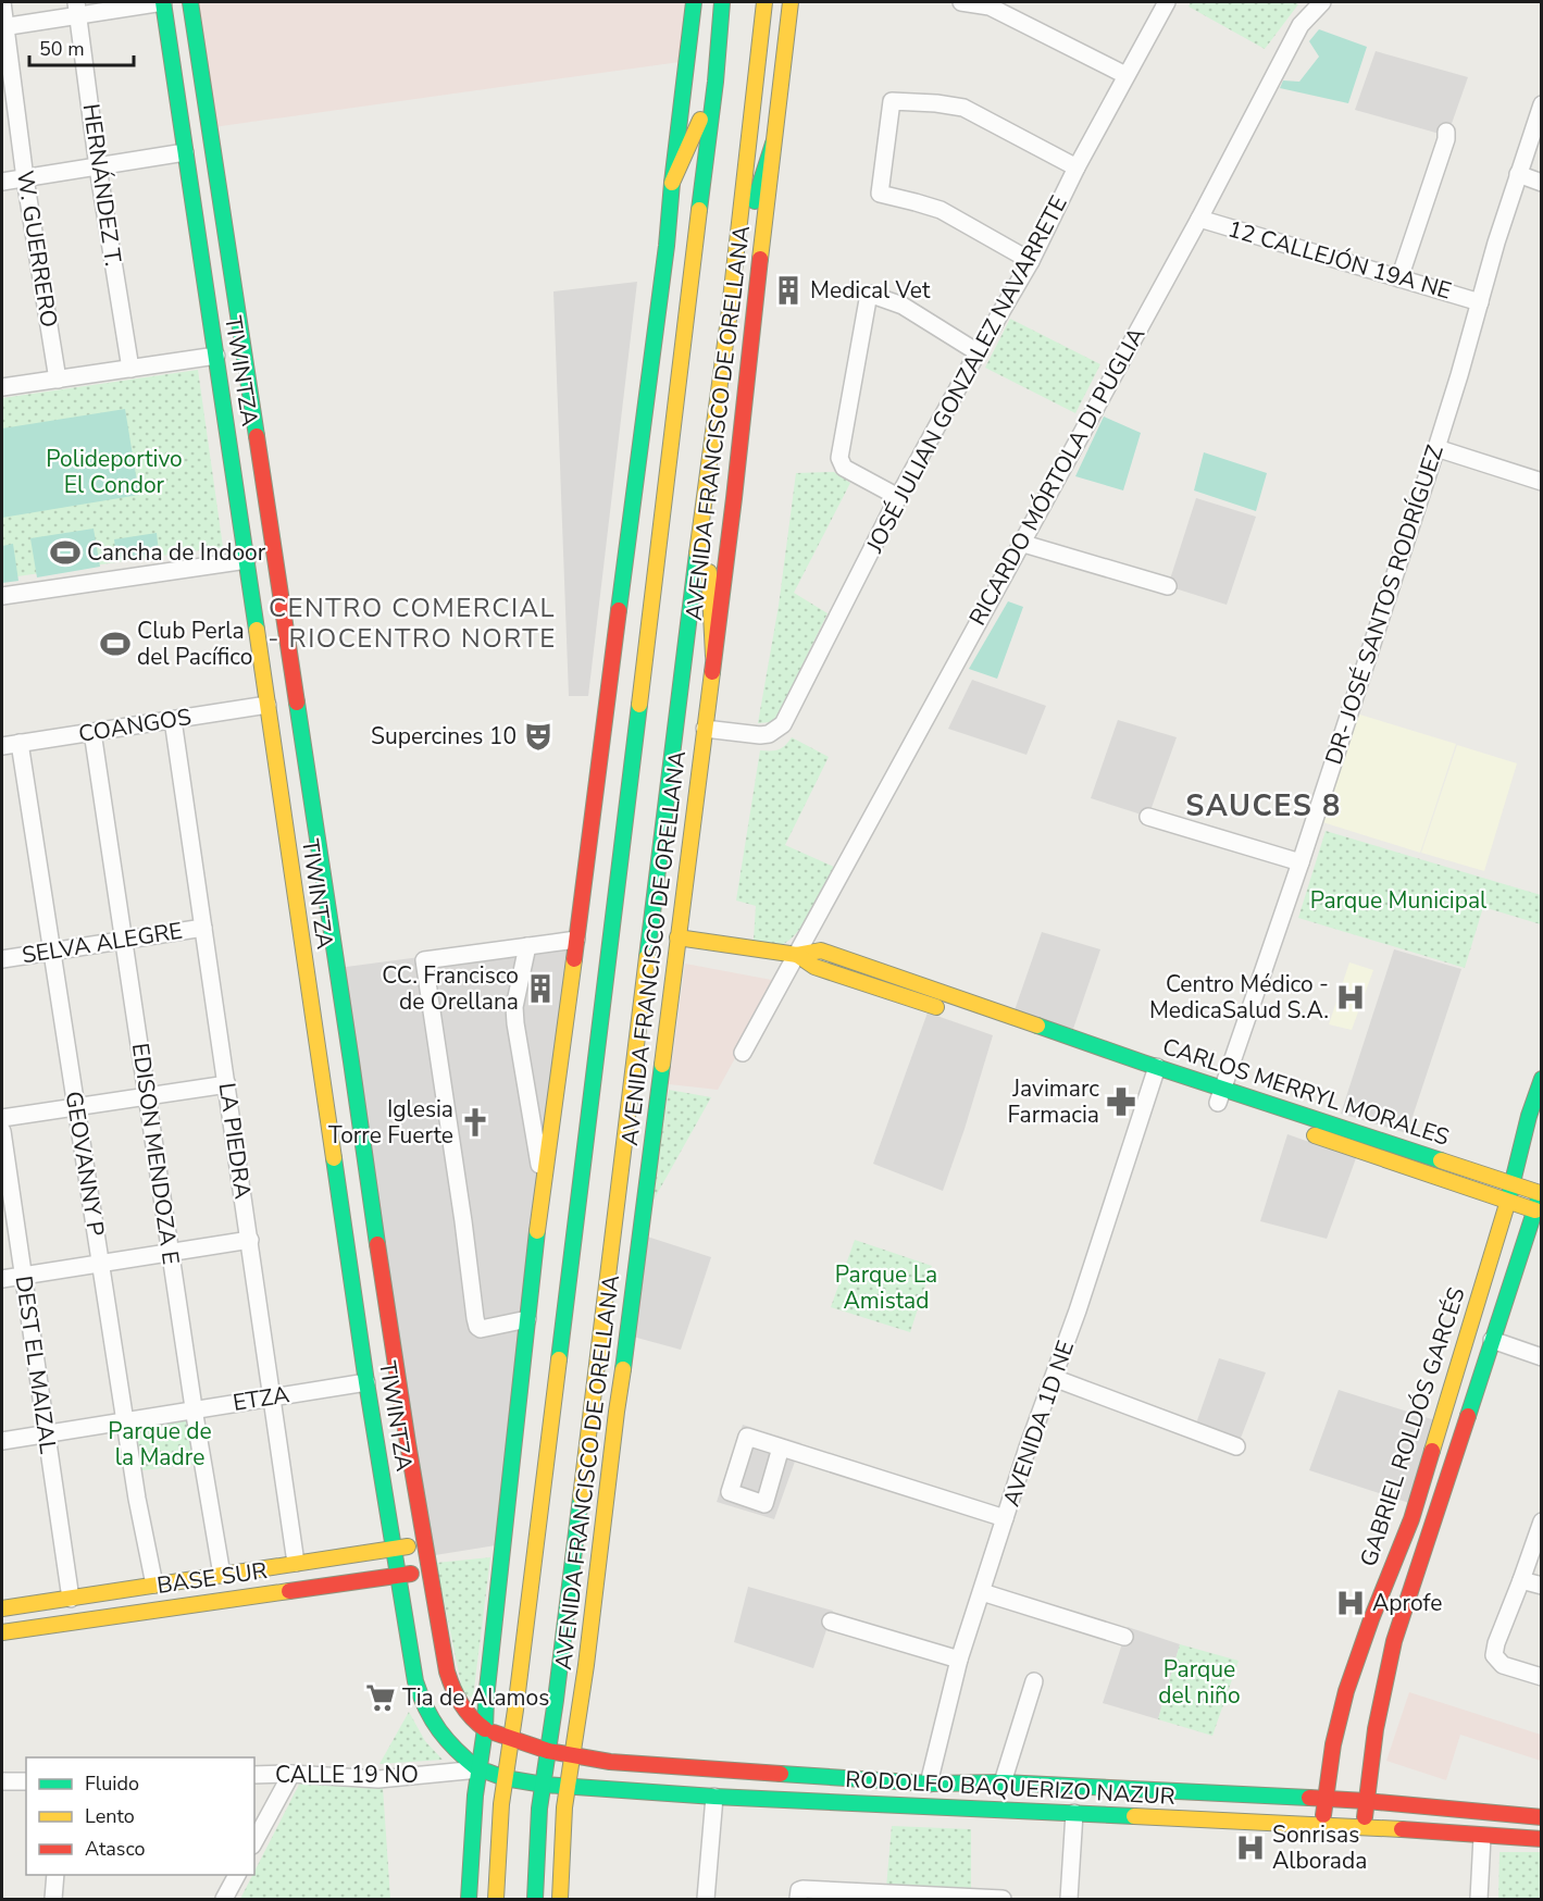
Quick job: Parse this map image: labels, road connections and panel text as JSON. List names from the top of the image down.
{
  "streets": {
    "main road": [
      "TIWINTZA",
      "AVENIDA FRANCISCO DE ORELLANA",
      "CARLOS MERRYL MORALES",
      "GABRIEL ROLDÓS GARCÉS",
      "BASE SUR",
      "RODOLFO BAQUERIZO NAZUR"
    ],
    "street": [
      "HERNÁNDEZ T.",
      "W. GUERRERO",
      "12 CALLEJÓN 19A NE",
      "JOSÉ JULIAN GONZALEZ NAVARRETE",
      "RICARDO MÓRTOLA DI PUGLIA",
      "DR- JOSÉ SANTOS RODRÍGUEZ",
      "COANGOS",
      "SELVA ALEGRE",
      "LA PIEDRA",
      "EDISON MENDOZA E",
      "GEOVANNY P",
      "DEST EL MAIZAL",
      "ETZA",
      "AVENIDA 1D NE",
      "CALLE 19 NO"
    ]
  },
  "crossings": [
    ["12 CALLEJÓN 19A NE", "RICARDO MÓRTOLA DI PUGLIA"],
    ["12 CALLEJÓN 19A NE", "DR- JOSÉ SANTOS RODRÍGUEZ"],
    ["TIWINTZA", "COANGOS"],
    ["TIWINTZA", "ETZA"],
    ["TIWINTZA", "BASE SUR"],
    ["TIWINTZA", "CALLE 19 NO"],
    ["TIWINTZA", "RODOLFO BAQUERIZO NAZUR"],
    ["JOSÉ JULIAN GONZALEZ NAVARRETE", "AVENIDA FRANCISCO DE ORELLANA"],
    ["AVENIDA FRANCISCO DE ORELLANA", "CARLOS MERRYL MORALES"],
    ["AVENIDA FRANCISCO DE ORELLANA", "RODOLFO BAQUERIZO NAZUR"],
    ["RICARDO MÓRTOLA DI PUGLIA", "CARLOS MERRYL MORALES"],
    ["DR- JOSÉ SANTOS RODRÍGUEZ", "CARLOS MERRYL MORALES"],
    ["COANGOS", "LA PIEDRA"],
    ["COANGOS", "EDISON MENDOZA E"],
    ["COANGOS", "GEOVANNY P"],
    ["SELVA ALEGRE", "LA PIEDRA"],
    ["SELVA ALEGRE", "EDISON MENDOZA E"],
    ["SELVA ALEGRE", "GEOVANNY P"],
    ["CARLOS MERRYL MORALES", "AVENIDA 1D NE"],
    ["CARLOS MERRYL MORALES", "GABRIEL ROLDÓS GARCÉS"],
    ["LA PIEDRA", "ETZA"],
    ["LA PIEDRA", "BASE SUR"],
    ["EDISON MENDOZA E", "ETZA"],
    ["EDISON MENDOZA E", "BASE SUR"],
    ["GEOVANNY P", "ETZA"],
    ["GEOVANNY P", "BASE SUR"],
    ["DEST EL MAIZAL", "ETZA"],
    ["DEST EL MAIZAL", "BASE SUR"],
    ["AVENIDA 1D NE", "RODOLFO BAQUERIZO NAZUR"],
    ["GABRIEL ROLDÓS GARCÉS", "RODOLFO BAQUERIZO NAZUR"],
    ["CALLE 19 NO", "RODOLFO BAQUERIZO NAZUR"]
  ],
  "districts": ["CENTRO COMERCIAL - RIOCENTRO NORTE", "SAUCES 8"],
  "parks": [
    "Polideportivo El Condor",
    "Parque Municipal",
    "Parque La Amistad",
    "Parque de la Madre",
    "Parque del niño"
  ],
  "places": {
    "building": ["Medical Vet", "CC. Francisco de Orellana"],
    "sports": ["Cancha de Indoor", "Club Perla del Pacífico"],
    "theatre": ["Supercines 10"],
    "hospital": ["Centro Médico - MedicaSalud S.A.", "Aprofe", "Sonrisas Alborada"],
    "pharmacy": ["Javimarc Farmacia"],
    "church": ["Iglesia Torre Fuerte"],
    "supermarket": ["Tia de Alamos"]
  },
  "legend": ["Fluido", "Lento", "Atasco"],
  "scale_bar": "50 m"
}
